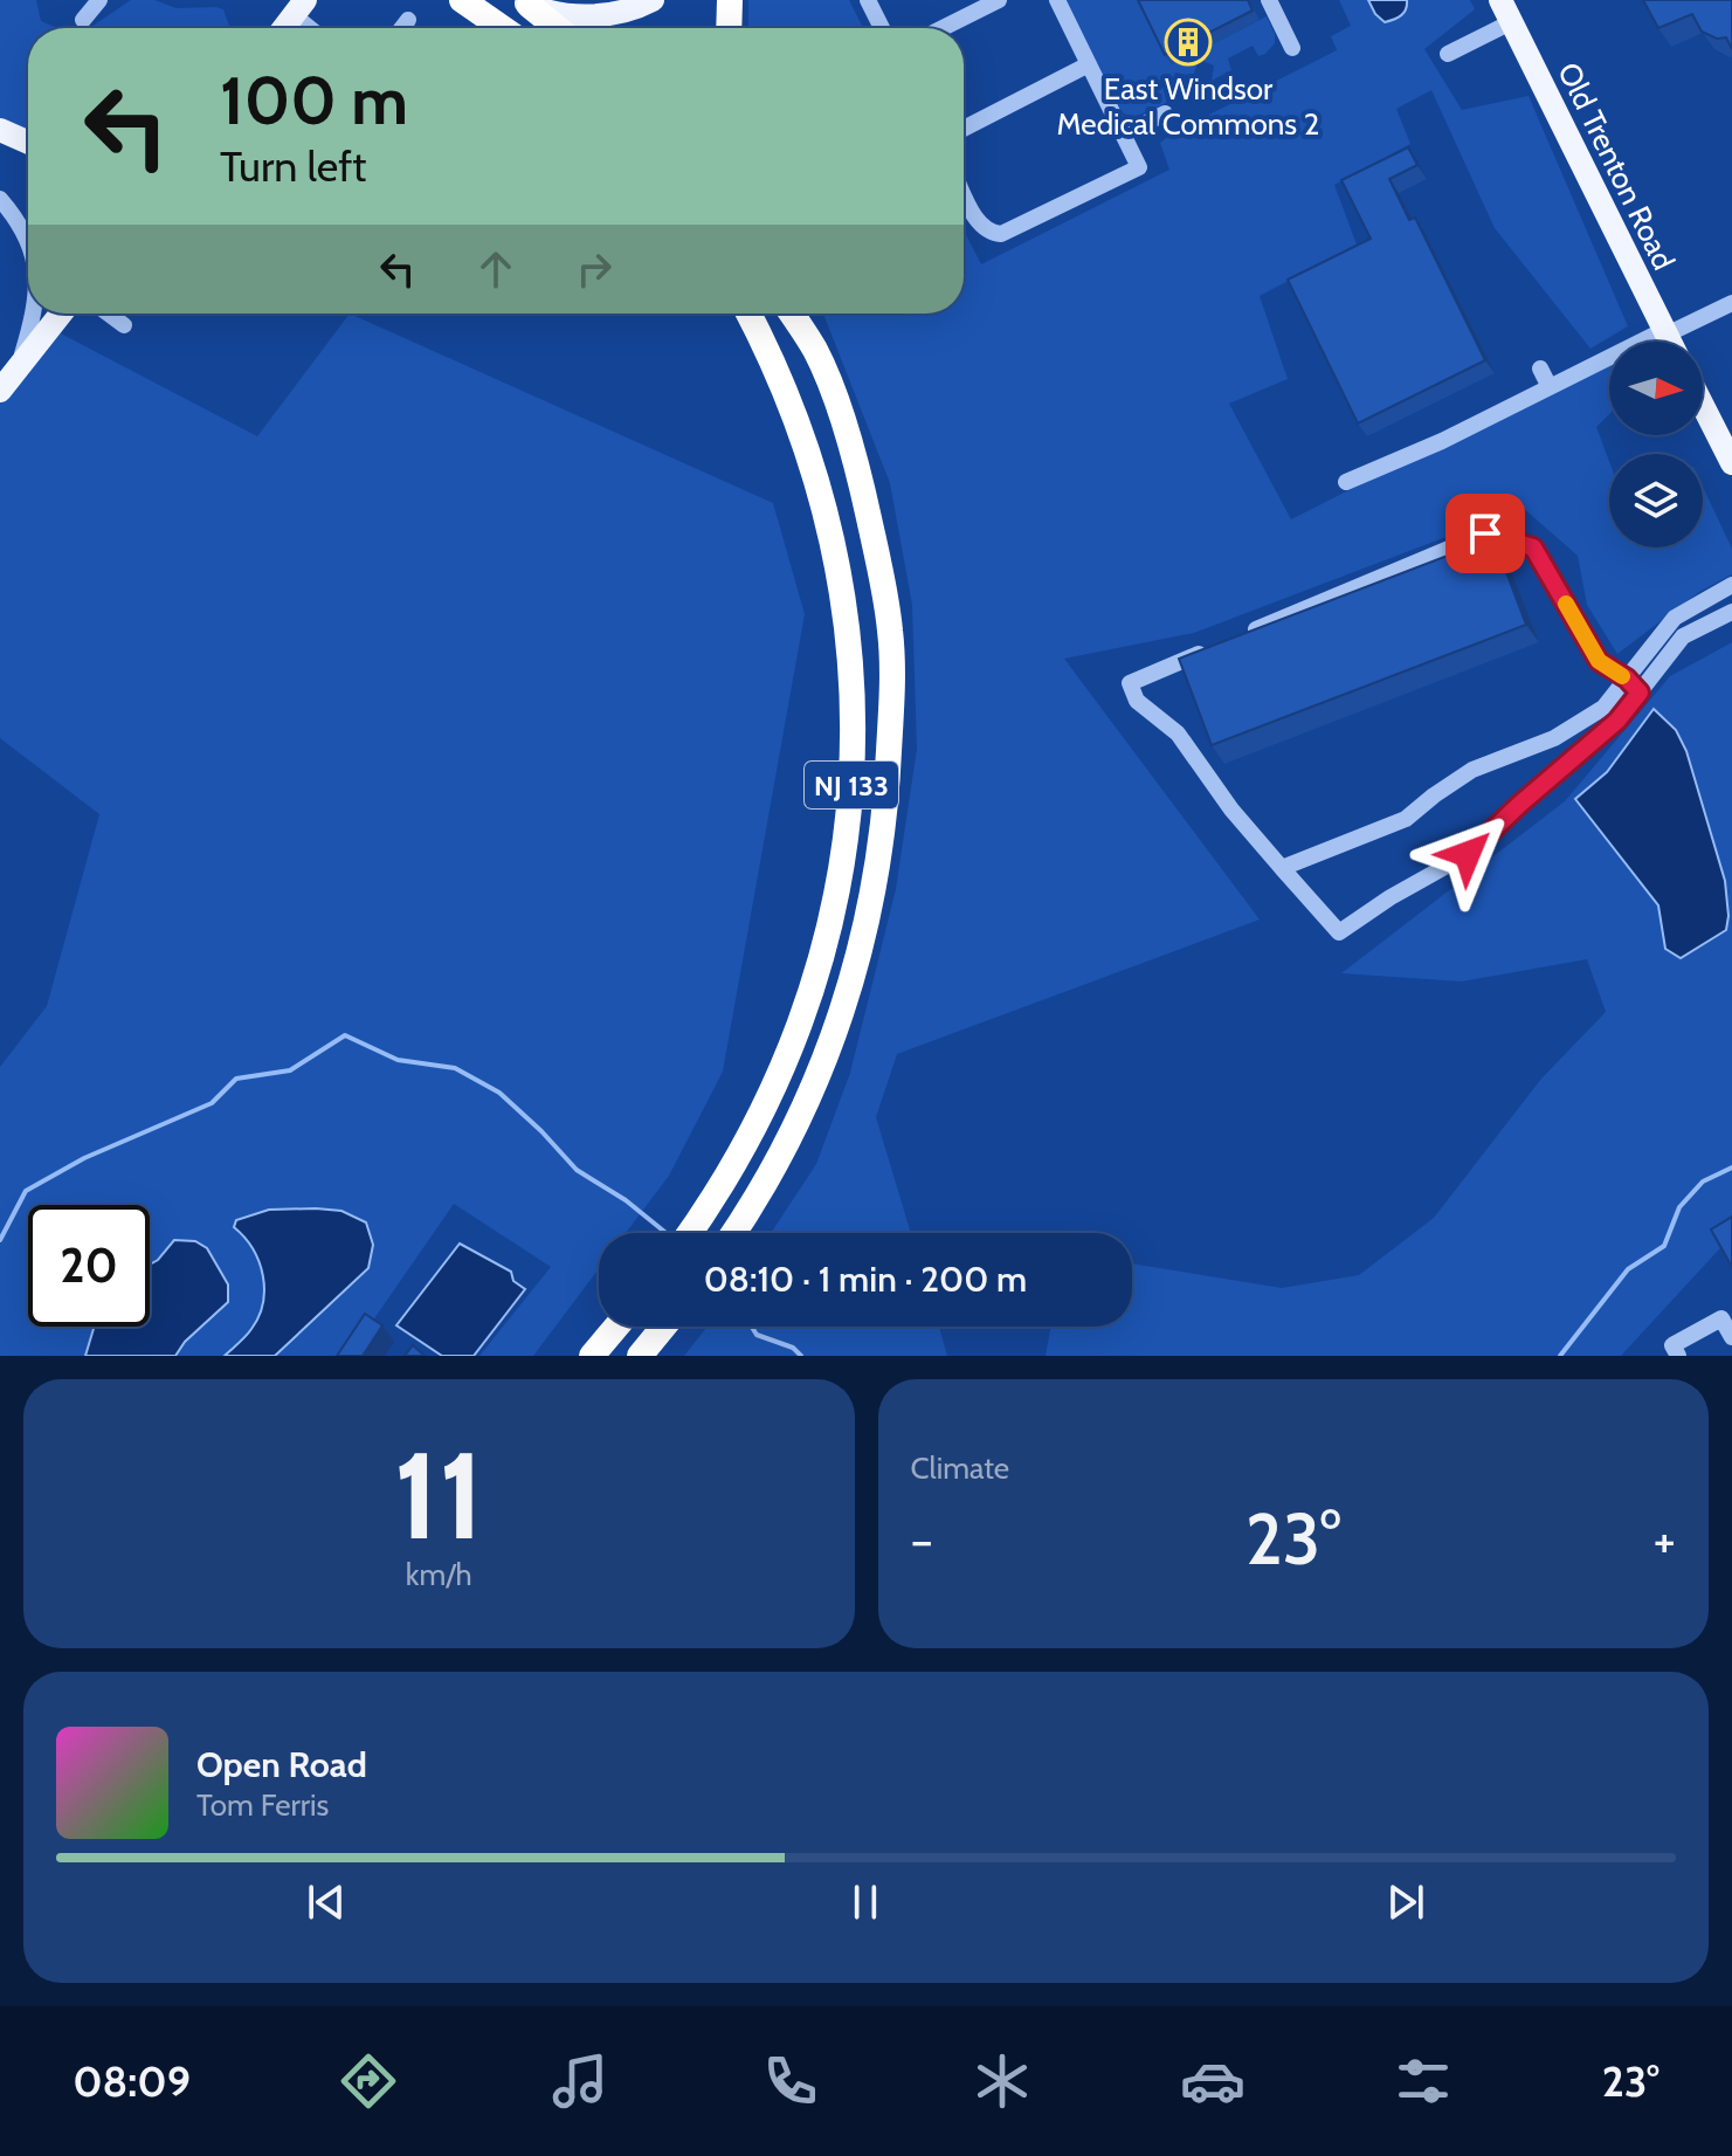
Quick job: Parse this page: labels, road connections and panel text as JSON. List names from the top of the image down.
{
  "streets": {
    "highway": ["NJ 133"],
    "main road": ["Old Trenton Road"]
  },
  "places": {
    "building": ["East Windsor Medical Commons 2"]
  },
  "north": "right",
  "page": {
    "turn": ["100 m", "Turn left"],
    "limit": "20",
    "trip": "08:10 · 1 min · 200 m",
    "tile": [
      ["11", "km/h"],
      "Climate"
    ],
    "heat": ["−", "23°", "+"],
    "song": ["Open Road", "Tom Ferris"],
    "tabs": ["08:09", "23°"]
  }
}
